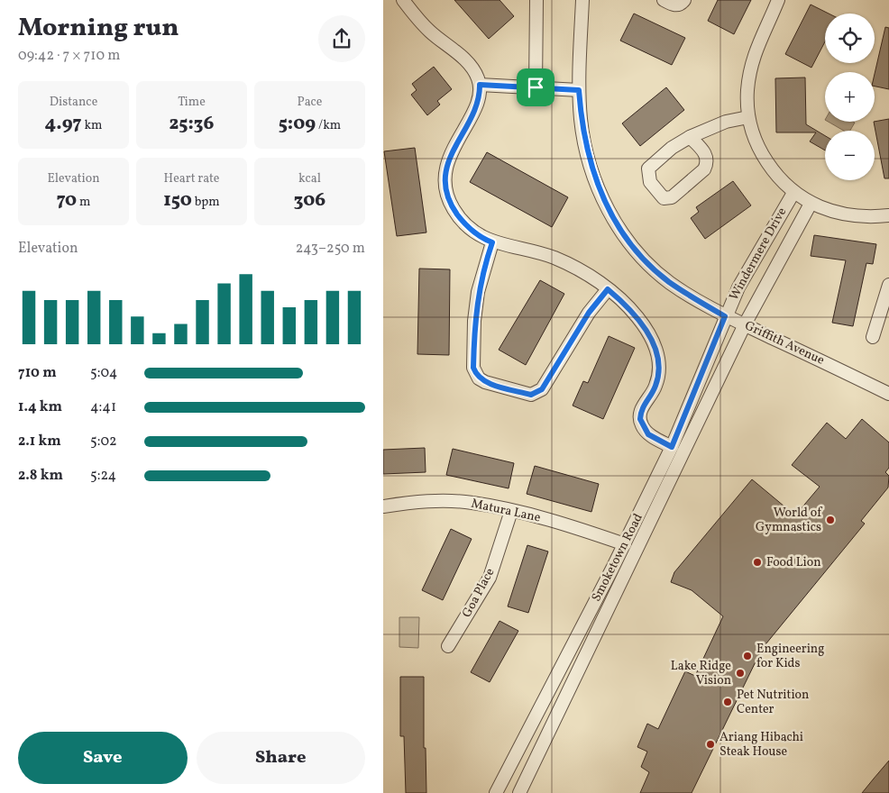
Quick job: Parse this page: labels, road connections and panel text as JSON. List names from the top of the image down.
{
  "streets": {
    "street": [
      "Windermere Drive",
      "Griffith Avenue",
      "Matura Lane",
      "Smoketown Road",
      "Goa Place"
    ]
  },
  "crossings": [
    ["Windermere Drive", "Griffith Avenue"],
    ["Windermere Drive", "Smoketown Road"],
    ["Griffith Avenue", "Smoketown Road"],
    ["Matura Lane", "Smoketown Road"],
    ["Matura Lane", "Goa Place"]
  ],
  "places": [
    "World of Gymnastics",
    "Food Lion",
    "Engineering for Kids",
    "Lake Ridge Vision",
    "Pet Nutrition Center",
    "Ariang Hibachi Steak House"
  ],
  "page": {
    "heading": ["Morning run", "09:42 · 7 × 710 m"],
    "map_buttons": ["+", "−"],
    "stats": [
      ["Distance", "4.97 km"],
      ["Time", "25:36"],
      ["Pace", "5:09 /km"],
      ["Elevation", "70 m"],
      ["Heart rate", "150 bpm"],
      ["kcal", "306"]
    ],
    "chart": ["Elevation", "243–250 m"],
    "list": [
      {
        "name": "710 m",
        "note": "5:04"
      },
      {
        "name": "1.4 km",
        "note": "4:41"
      },
      {
        "name": "2.1 km",
        "note": "5:02"
      },
      {
        "name": "2.8 km",
        "note": "5:24"
      }
    ],
    "buttons": ["Save", "Share"]
  }
}
